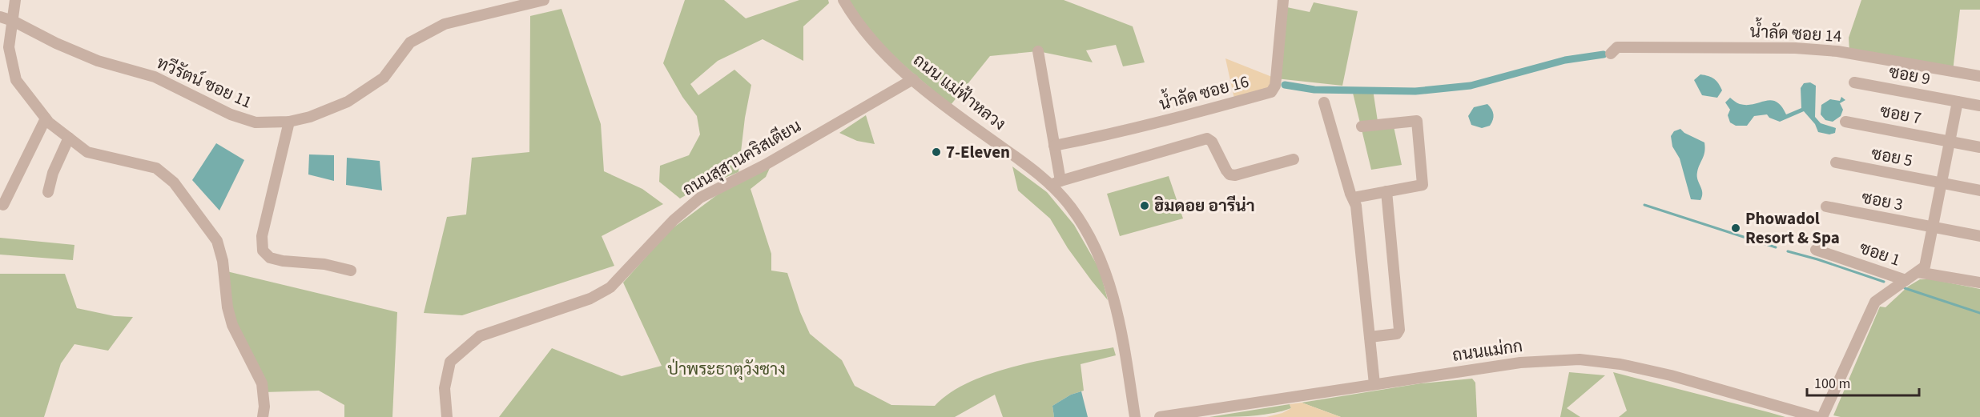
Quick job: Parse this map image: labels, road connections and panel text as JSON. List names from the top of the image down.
{
  "streets": {
    "street": [
      "น้ำลัด ซอย 14",
      "ซอย 9",
      "ทวีรัตน์ ซอย 11",
      "ถนน แม่ฟ้าหลวง",
      "น้ำลัด ซอย 16",
      "ซอย 7",
      "ซอย 5",
      "ถนนสุสานคริสเตียน",
      "ซอย 3",
      "ซอย 1",
      "ถนนแม่กก"
    ]
  },
  "crossings": [
    ["ถนน แม่ฟ้าหลวง", "ถนนสุสานคริสเตียน"]
  ],
  "parks": ["ป่าพระธาตุวังซาง"],
  "places": ["7-Eleven", "ฮิมดอย อารีน่า", "Phowadol Resort & Spa"],
  "scale_bar": "100 m"
}
